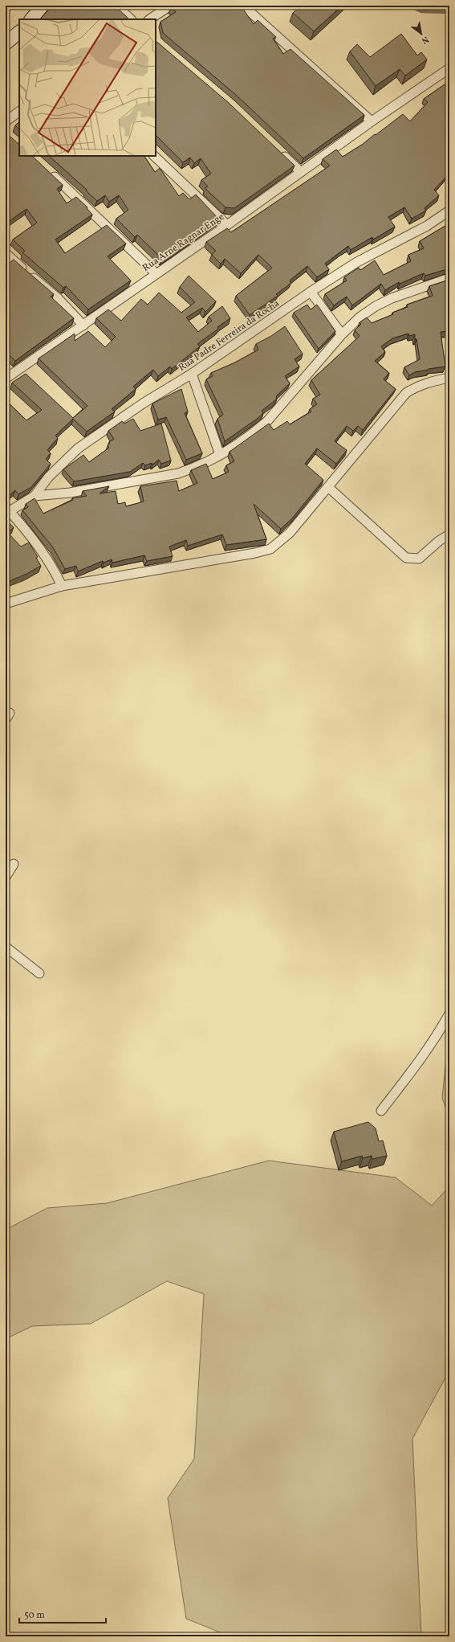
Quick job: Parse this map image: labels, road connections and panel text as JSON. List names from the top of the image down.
{
  "streets": {
    "street": ["Rua Arne Ragnar Enge", "Rua Padre Ferreira da Rocha"]
  },
  "scale_bar": "50 m",
  "north": "bottom right"
}
